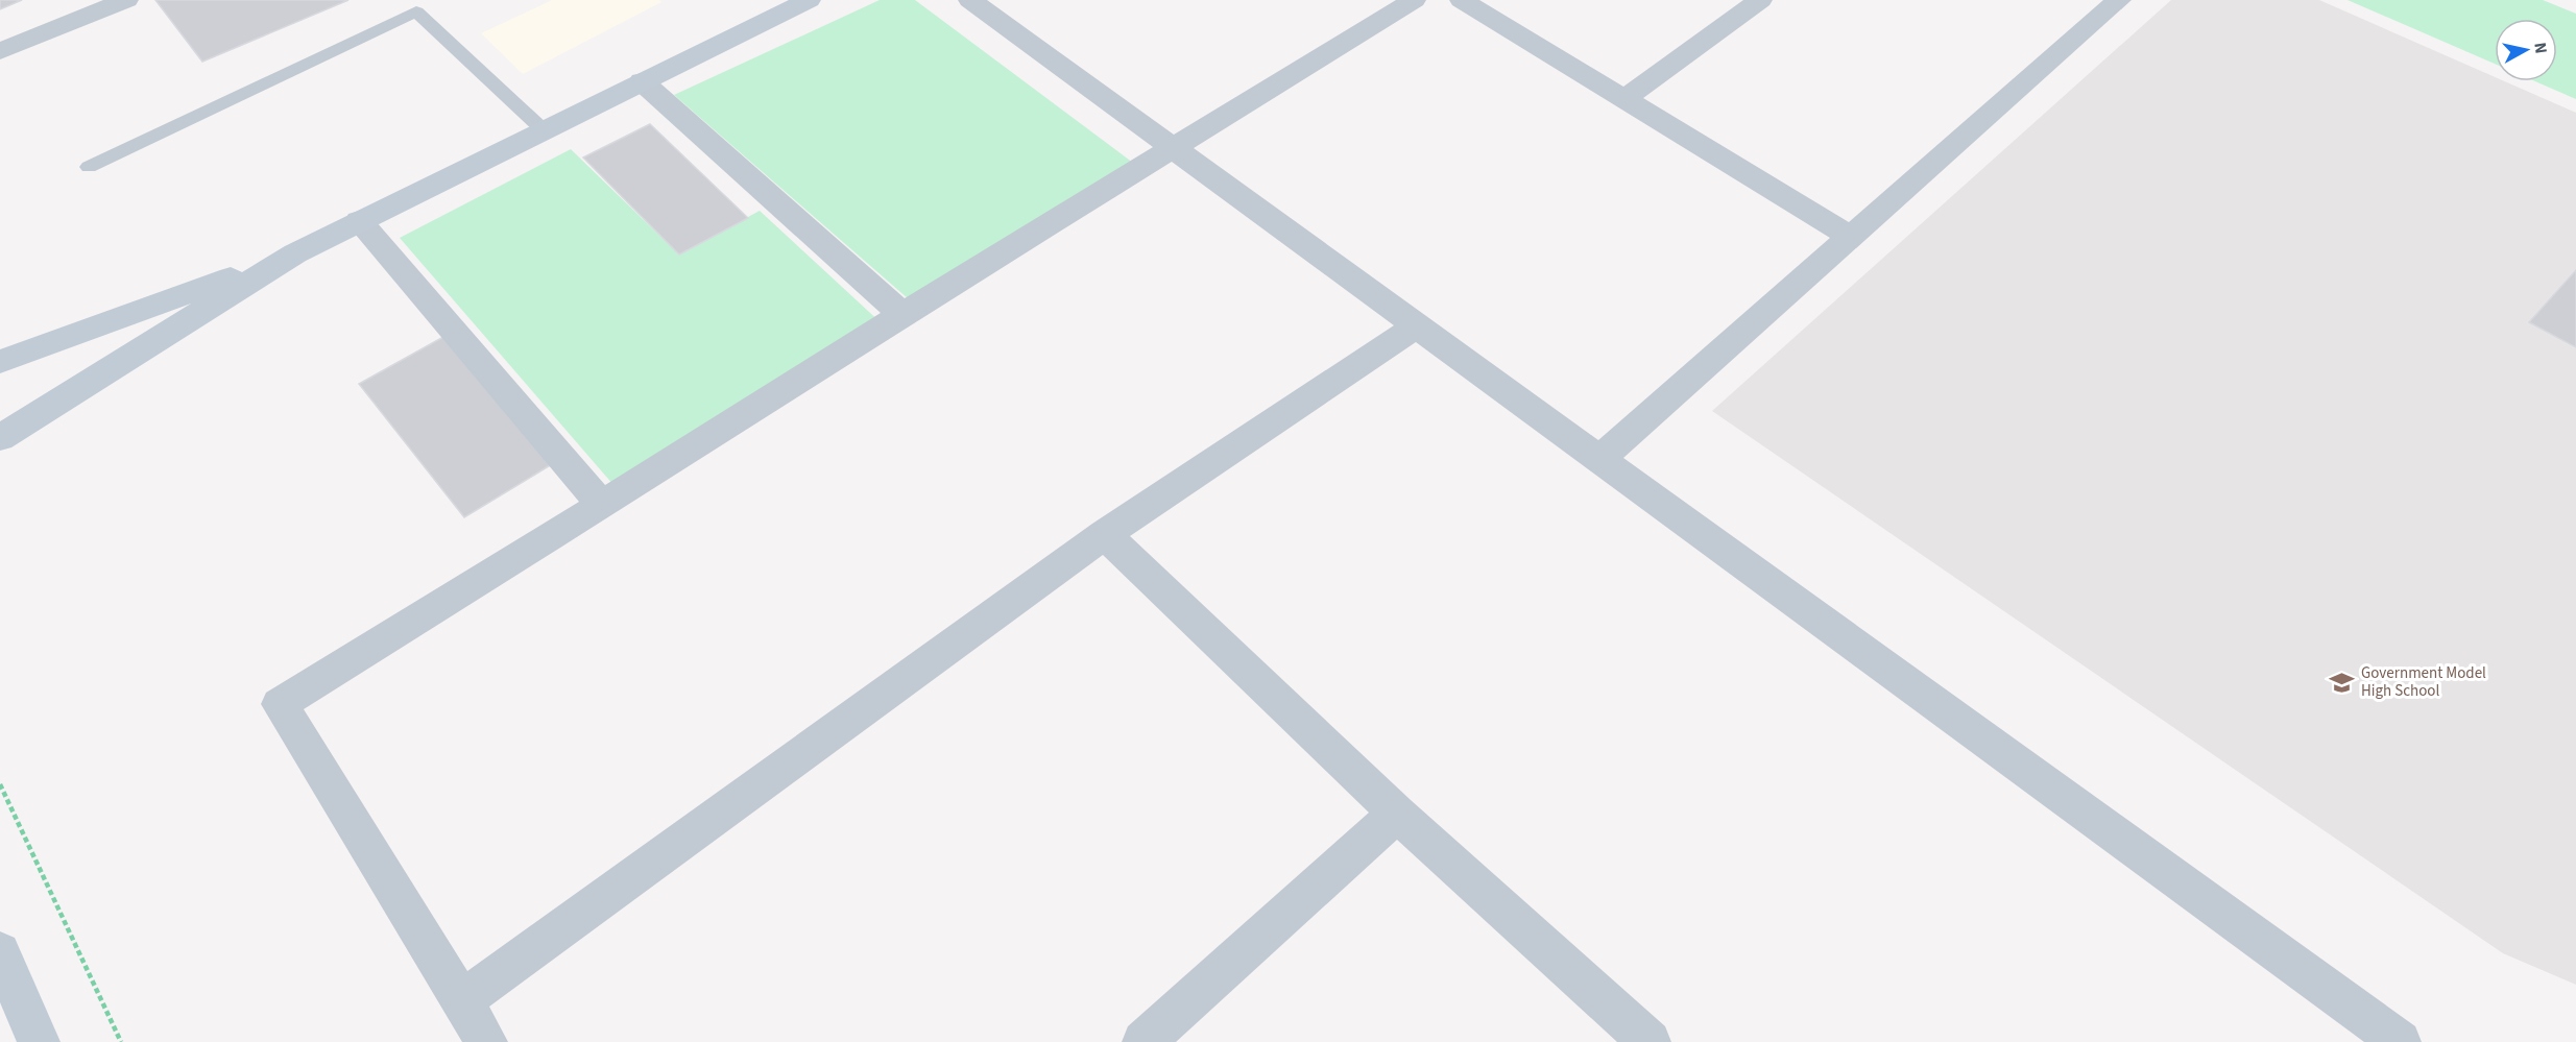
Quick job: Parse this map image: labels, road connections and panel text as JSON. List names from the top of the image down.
{
  "places": {
    "school or university": ["Government Model High School"]
  },
  "north": "right"
}
